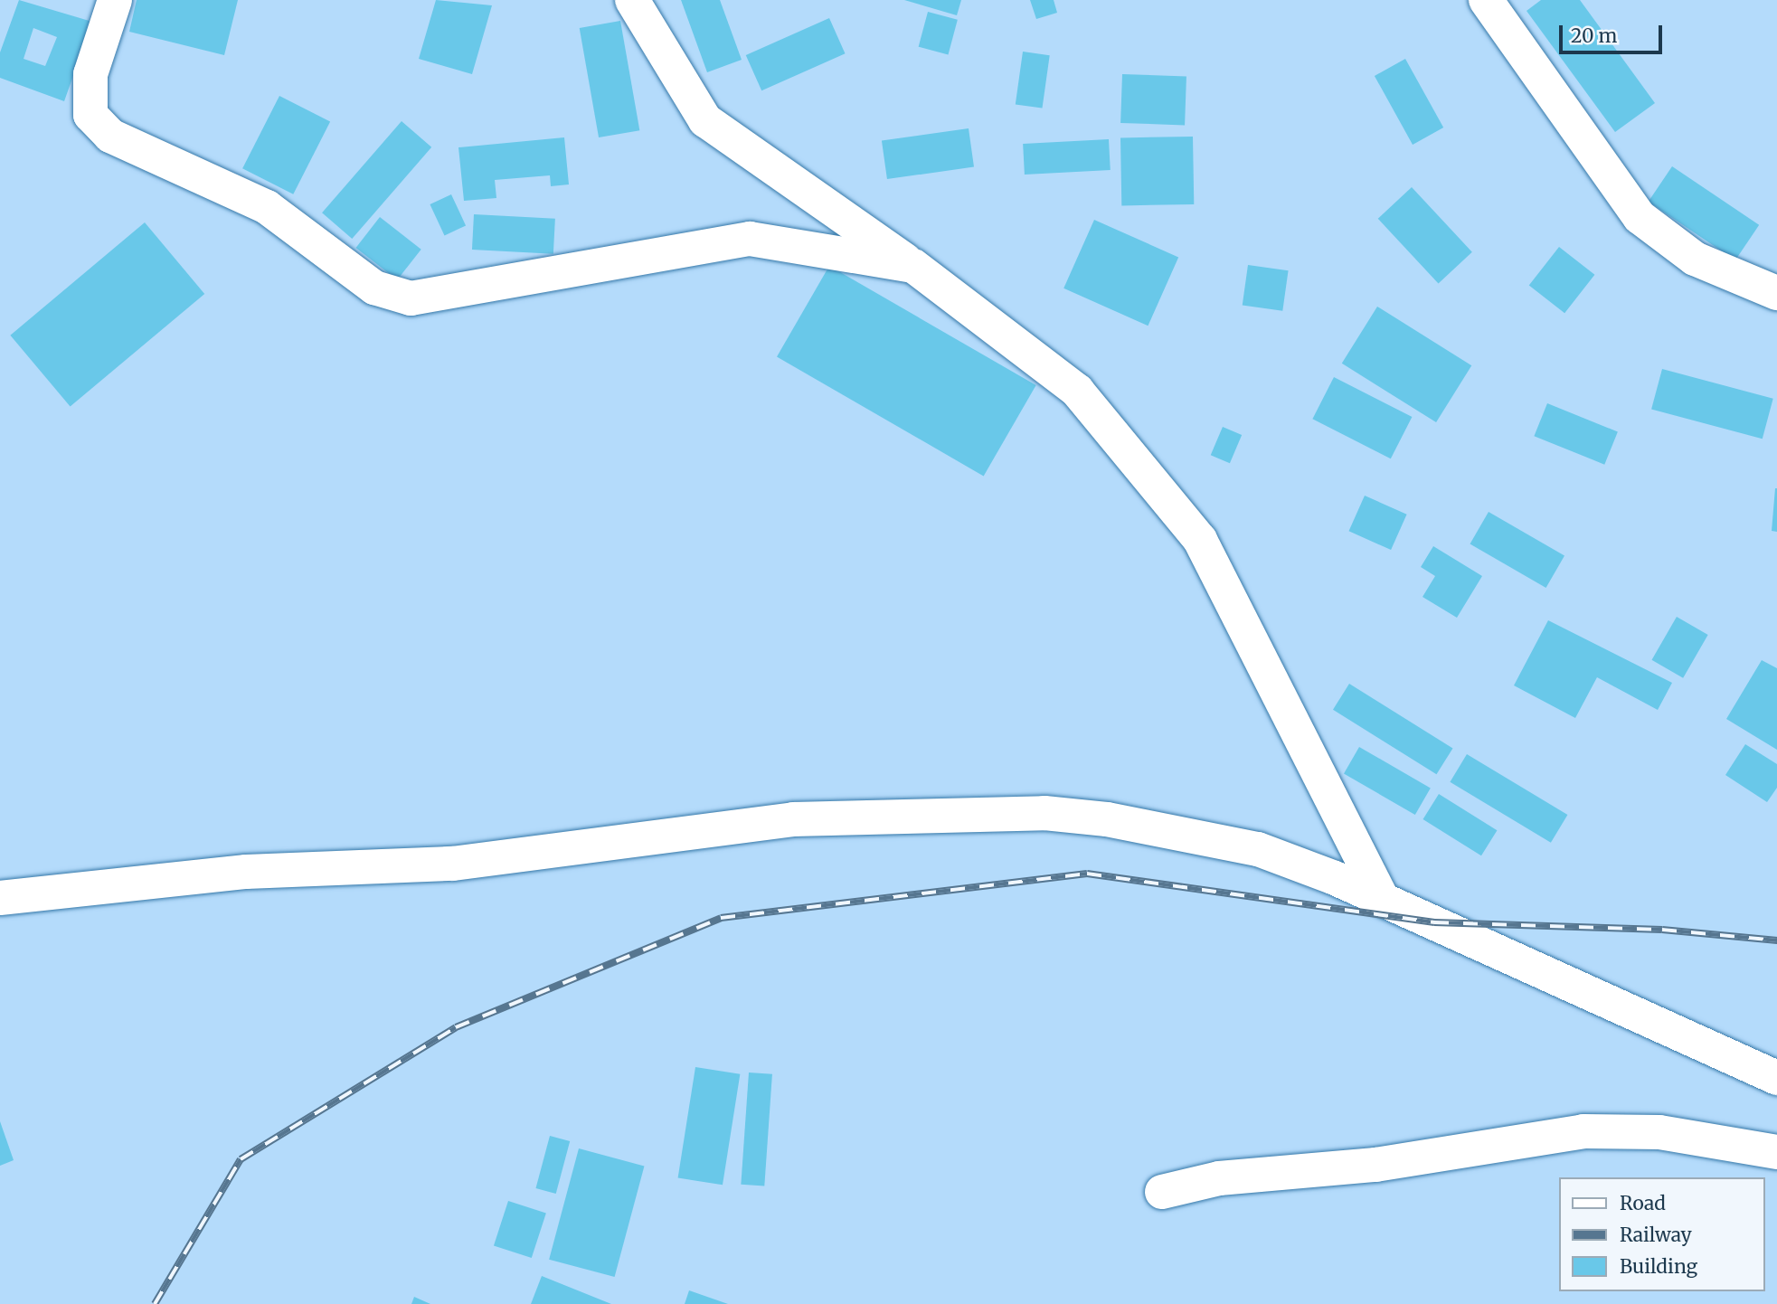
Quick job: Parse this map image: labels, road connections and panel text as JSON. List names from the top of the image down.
{
  "legend": ["Road", "Railway", "Building"],
  "scale_bar": "20 m"
}
